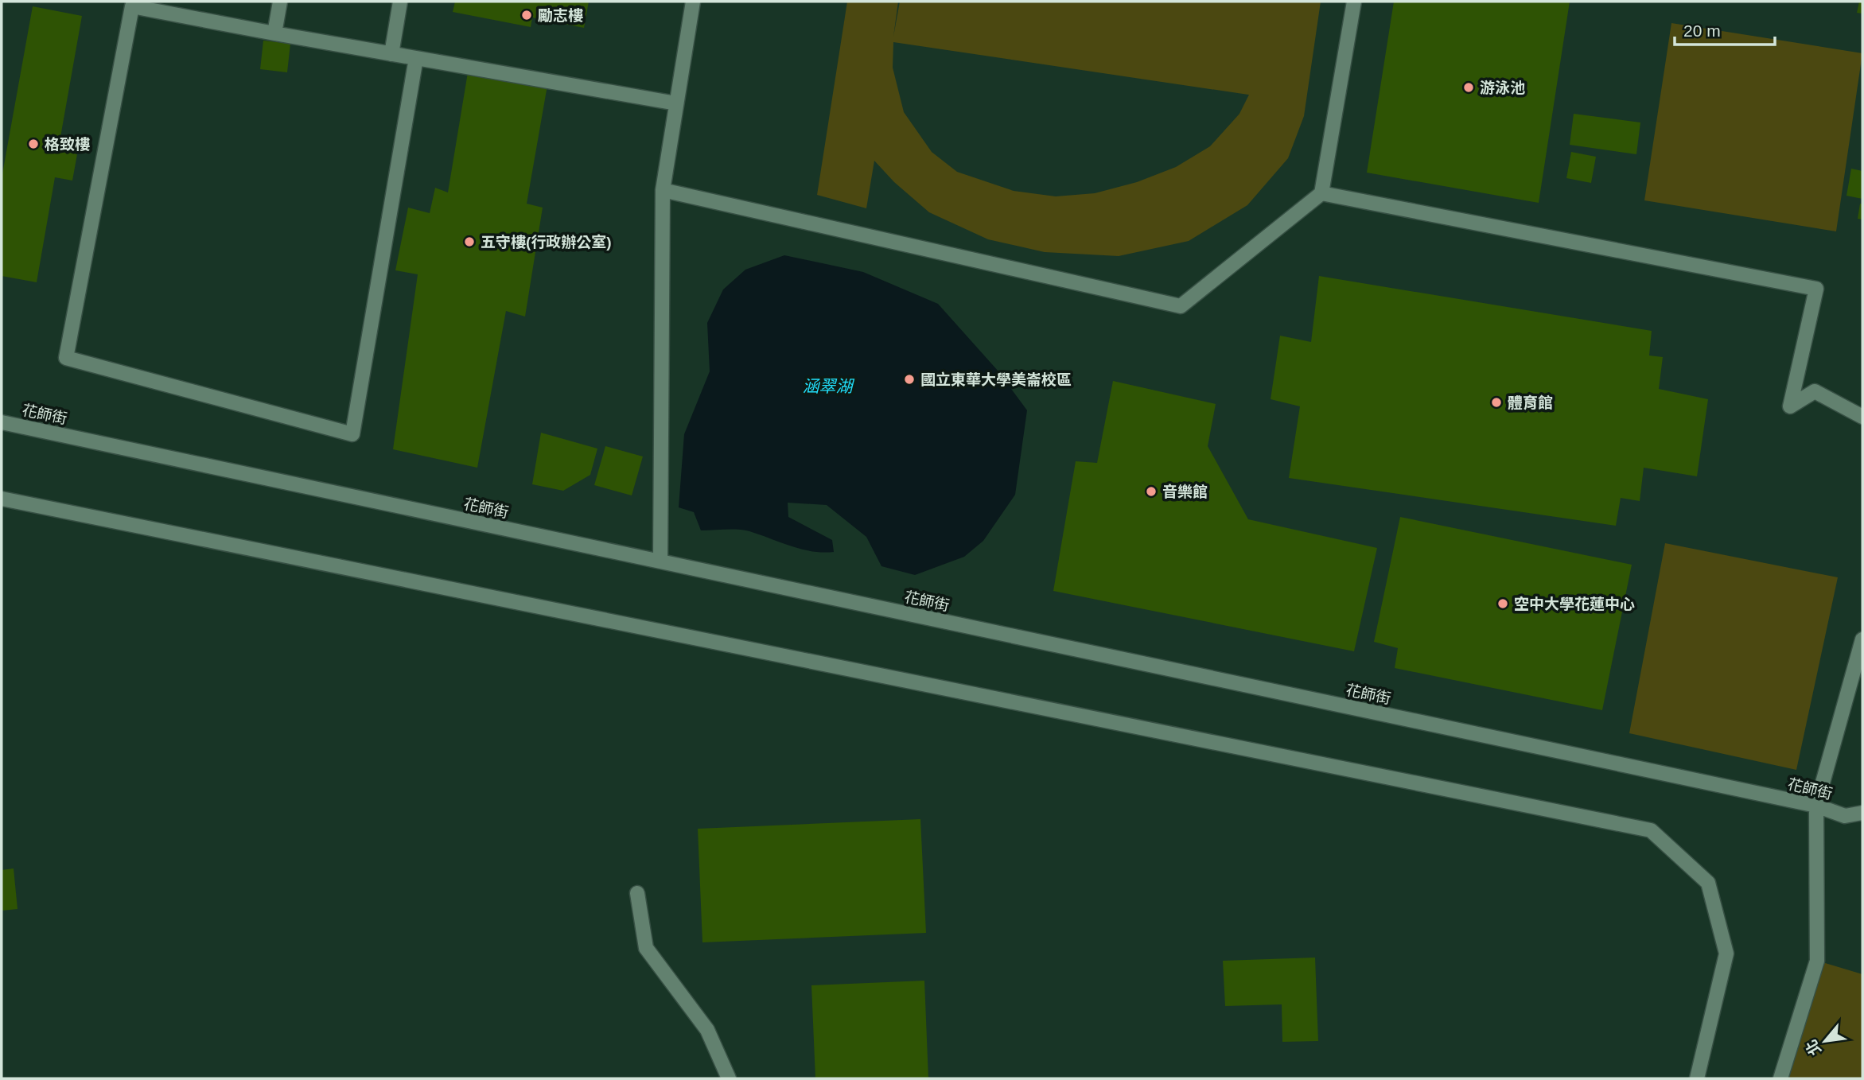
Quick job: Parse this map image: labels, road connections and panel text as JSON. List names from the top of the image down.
{
  "streets": {
    "street": ["花師街"]
  },
  "water": ["涵翠湖"],
  "places": [
    "勵志樓",
    "游泳池",
    "格致樓",
    "五守樓(行政辦公室)",
    "國立東華大學美崙校區",
    "體育館",
    "音樂館",
    "空中大學花蓮中心"
  ],
  "scale_bar": "20 m",
  "north": "bottom left"
}
